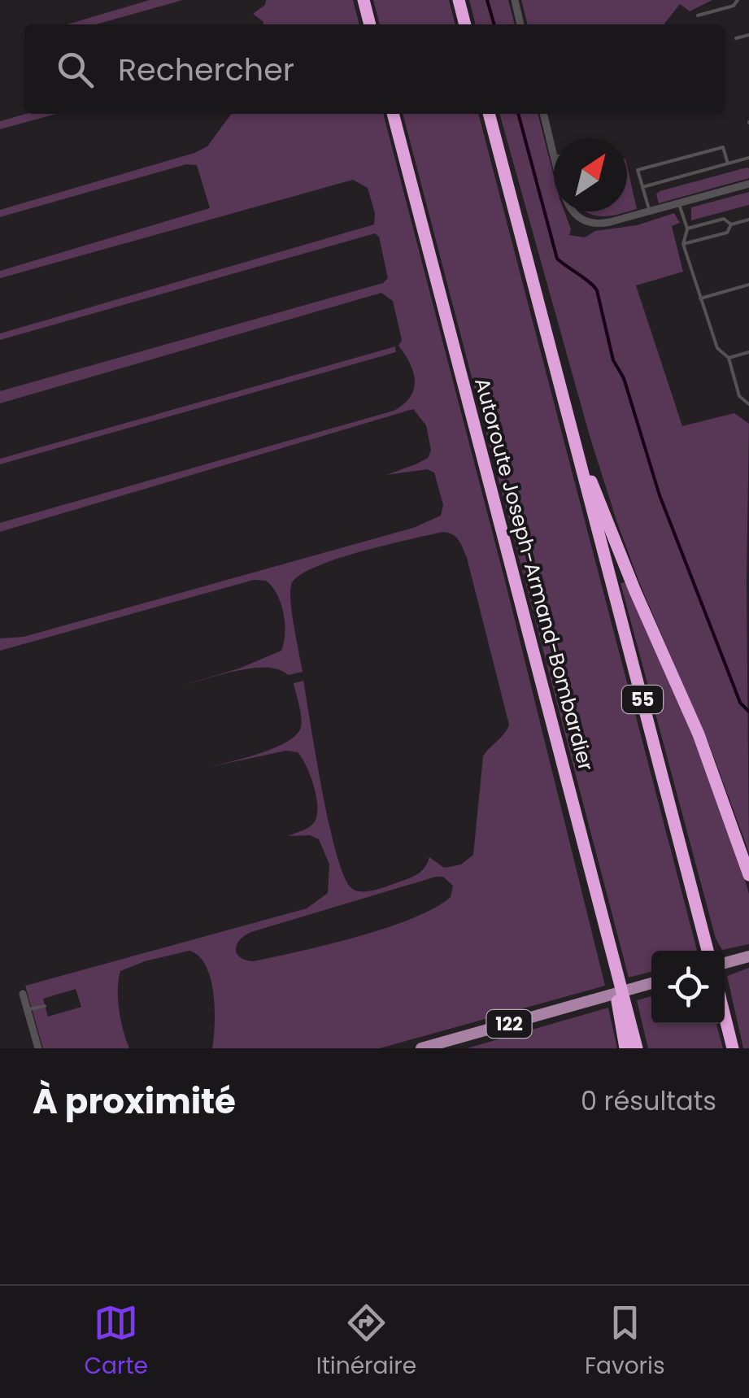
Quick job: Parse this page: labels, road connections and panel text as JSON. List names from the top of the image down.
{
  "streets": {
    "highway": ["Autoroute Joseph-Armand-Bombardier", "55"],
    "main road": ["122"]
  },
  "north": "top right",
  "page": {
    "search": "Rechercher",
    "heading": ["À proximité", "0 résultats"],
    "nav": ["Carte", "Itinéraire", "Favoris"]
  }
}
